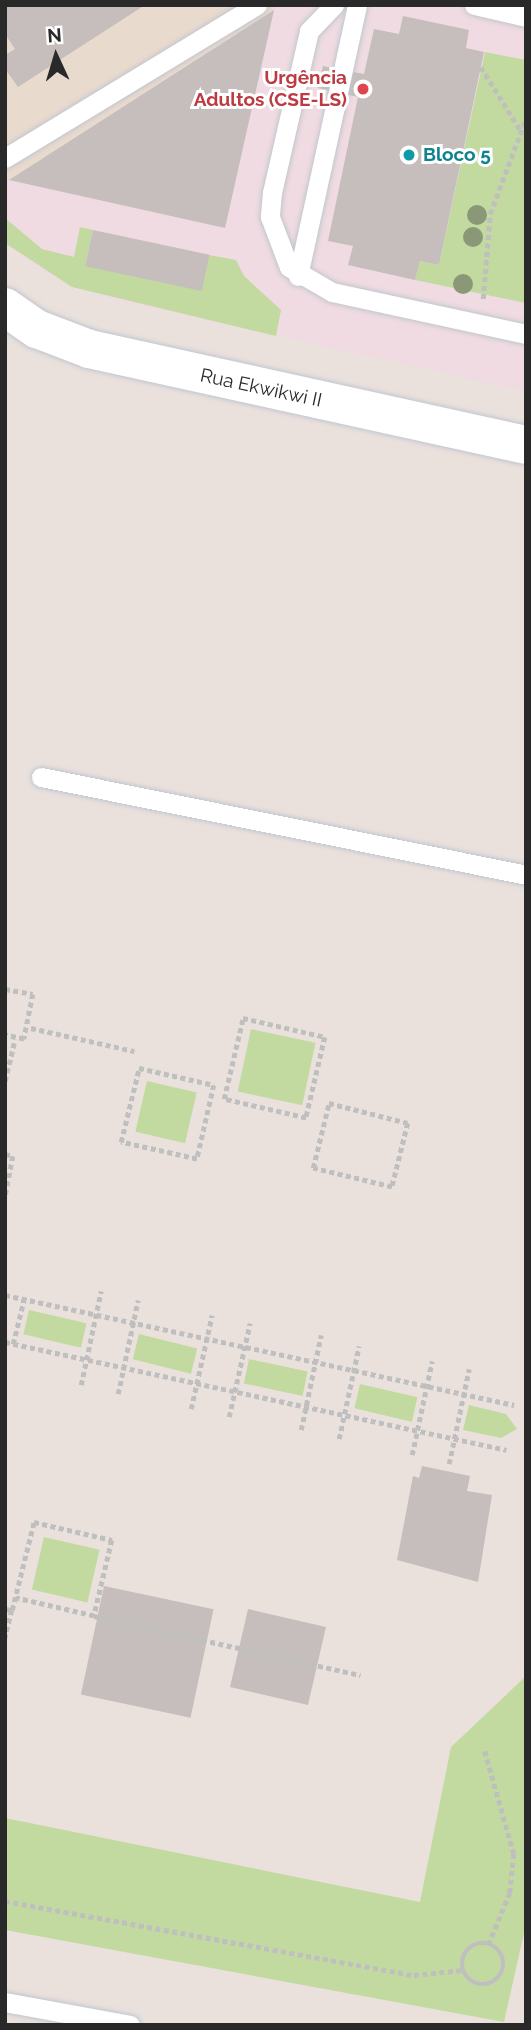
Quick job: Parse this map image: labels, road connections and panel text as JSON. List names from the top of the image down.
{
  "streets": {
    "street": ["Rua Ekwikwi II"]
  },
  "places": ["Urgência Adultos (CSE-LS)", "Bloco 5"],
  "north": "top"
}
